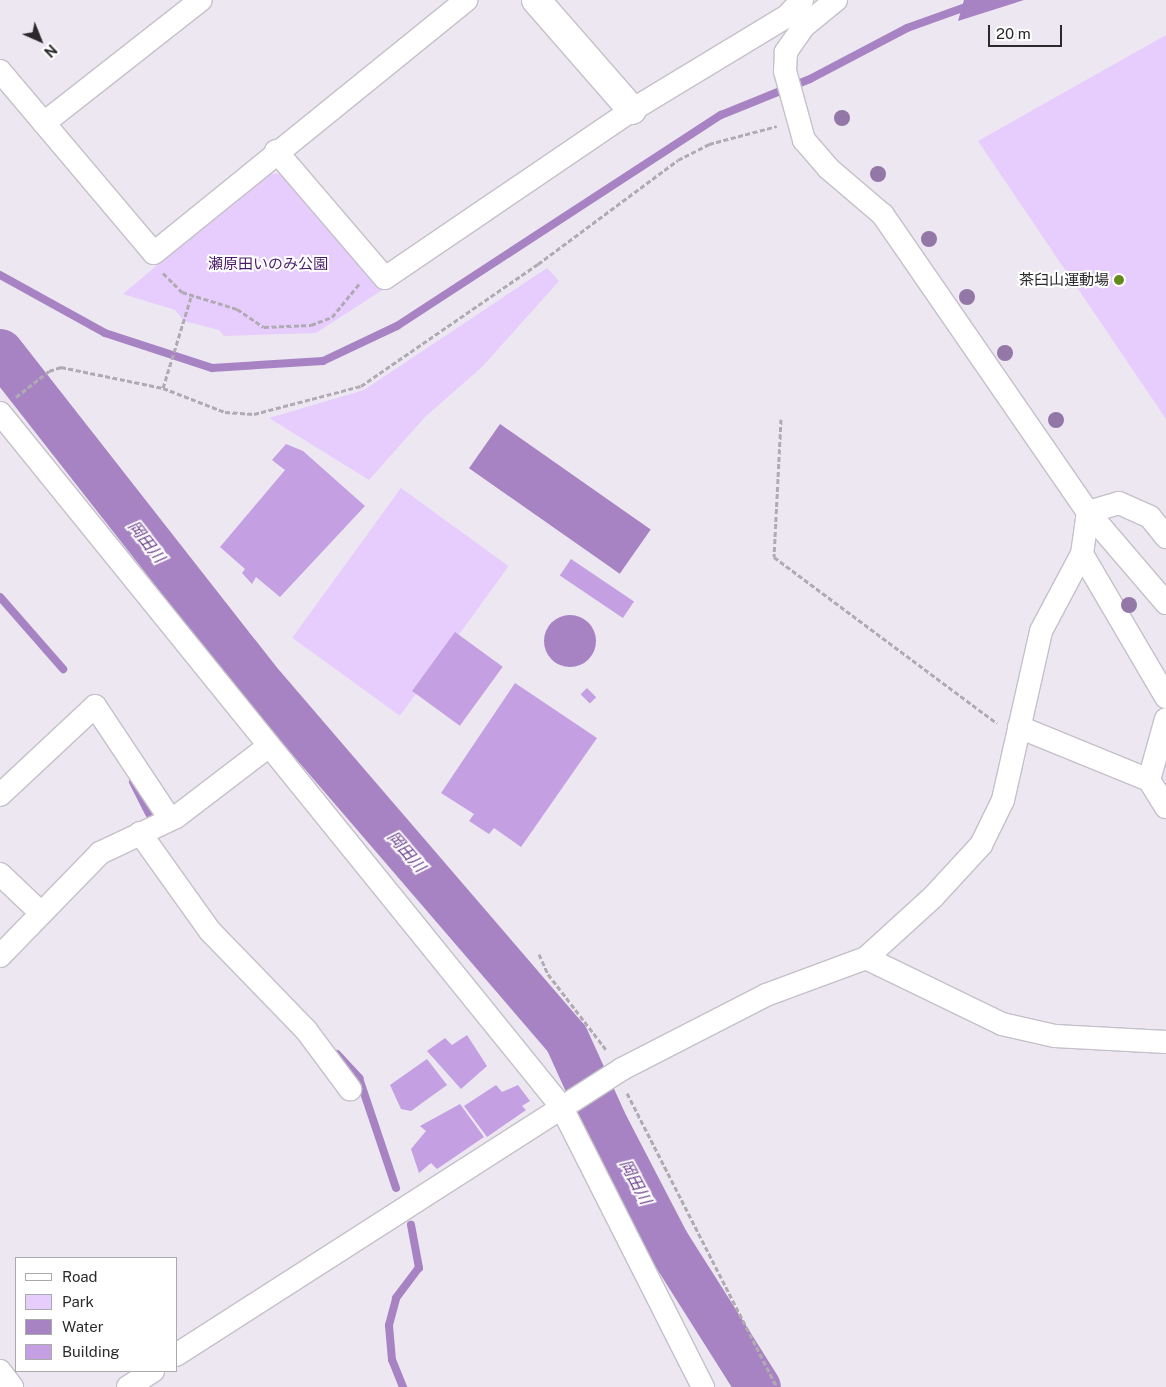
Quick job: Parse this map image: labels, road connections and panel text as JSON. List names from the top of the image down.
{
  "water": ["岡田川"],
  "parks": ["瀬原田いのみ公園"],
  "places": ["茶臼山運動場"],
  "legend": [
    "Road",
    "Park",
    "Water",
    "Building"
  ],
  "scale_bar": "20 m",
  "north": "bottom right"
}
